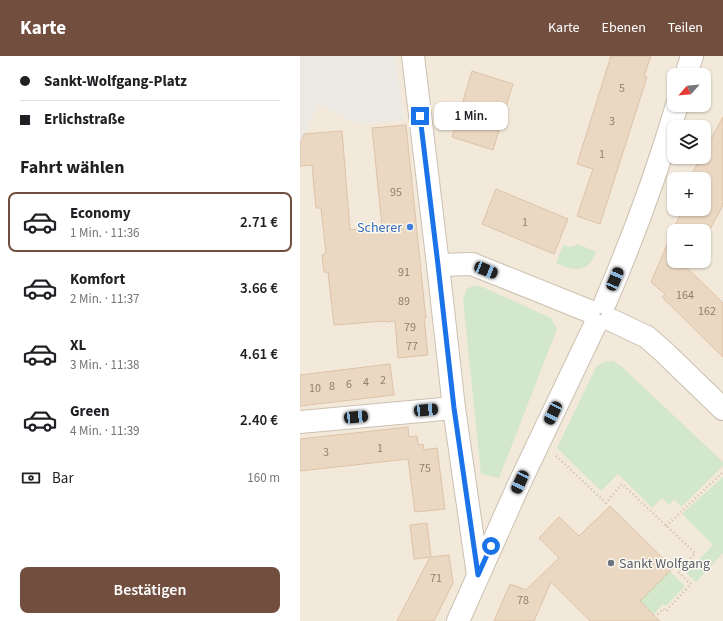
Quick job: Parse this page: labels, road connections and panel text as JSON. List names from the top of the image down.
{
  "places": ["Scherer", "Sankt Wolfgang"],
  "house_numbers": [
    "5",
    "3",
    "1",
    "95",
    "1",
    "91",
    "164",
    "89",
    "162",
    "79",
    "77",
    "2",
    "4",
    "6",
    "8",
    "10",
    "1",
    "3",
    "75",
    "71",
    "78"
  ],
  "north": "bottom left",
  "page": {
    "header": "Karte",
    "nav": ["Karte", "Ebenen", "Teilen"],
    "banner": ["Sankt-Wolfgang-Platz", "Erlichstraße"],
    "map_buttons": ["+", "−"],
    "bubble": "1 Min.",
    "heading": "Fahrt wählen",
    "list": [
      {
        "name": "Economy",
        "note": "1 Min. · 11:36",
        "value": "2.71 €"
      },
      {
        "name": "Komfort",
        "note": "2 Min. · 11:37",
        "value": "3.66 €"
      },
      {
        "name": "XL",
        "note": "3 Min. · 11:38",
        "value": "4.61 €"
      },
      {
        "name": "Green",
        "note": "4 Min. · 11:39",
        "value": "2.40 €"
      }
    ],
    "pay": ["Bar", "160 m"],
    "buttons": "Bestätigen"
  }
}
